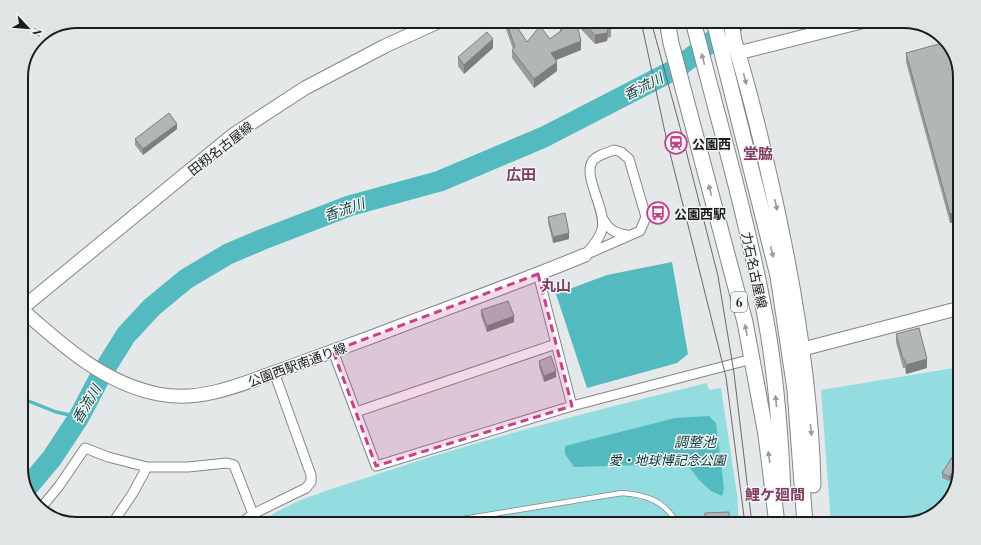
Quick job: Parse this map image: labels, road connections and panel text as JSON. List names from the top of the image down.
{
  "streets": {
    "main road": ["力石名古屋線", "6"],
    "street": ["田籾名古屋線", "公園西駅南通り線"]
  },
  "districts": [
    "堂脇",
    "広田",
    "丸山",
    "鯉ケ廻間"
  ],
  "water": ["香流川", "調整池"],
  "parks": ["愛・地球博記念公園"],
  "places": {
    "station": ["公園西"],
    "bus stop": ["公園西駅"]
  },
  "north": "bottom right"
}
